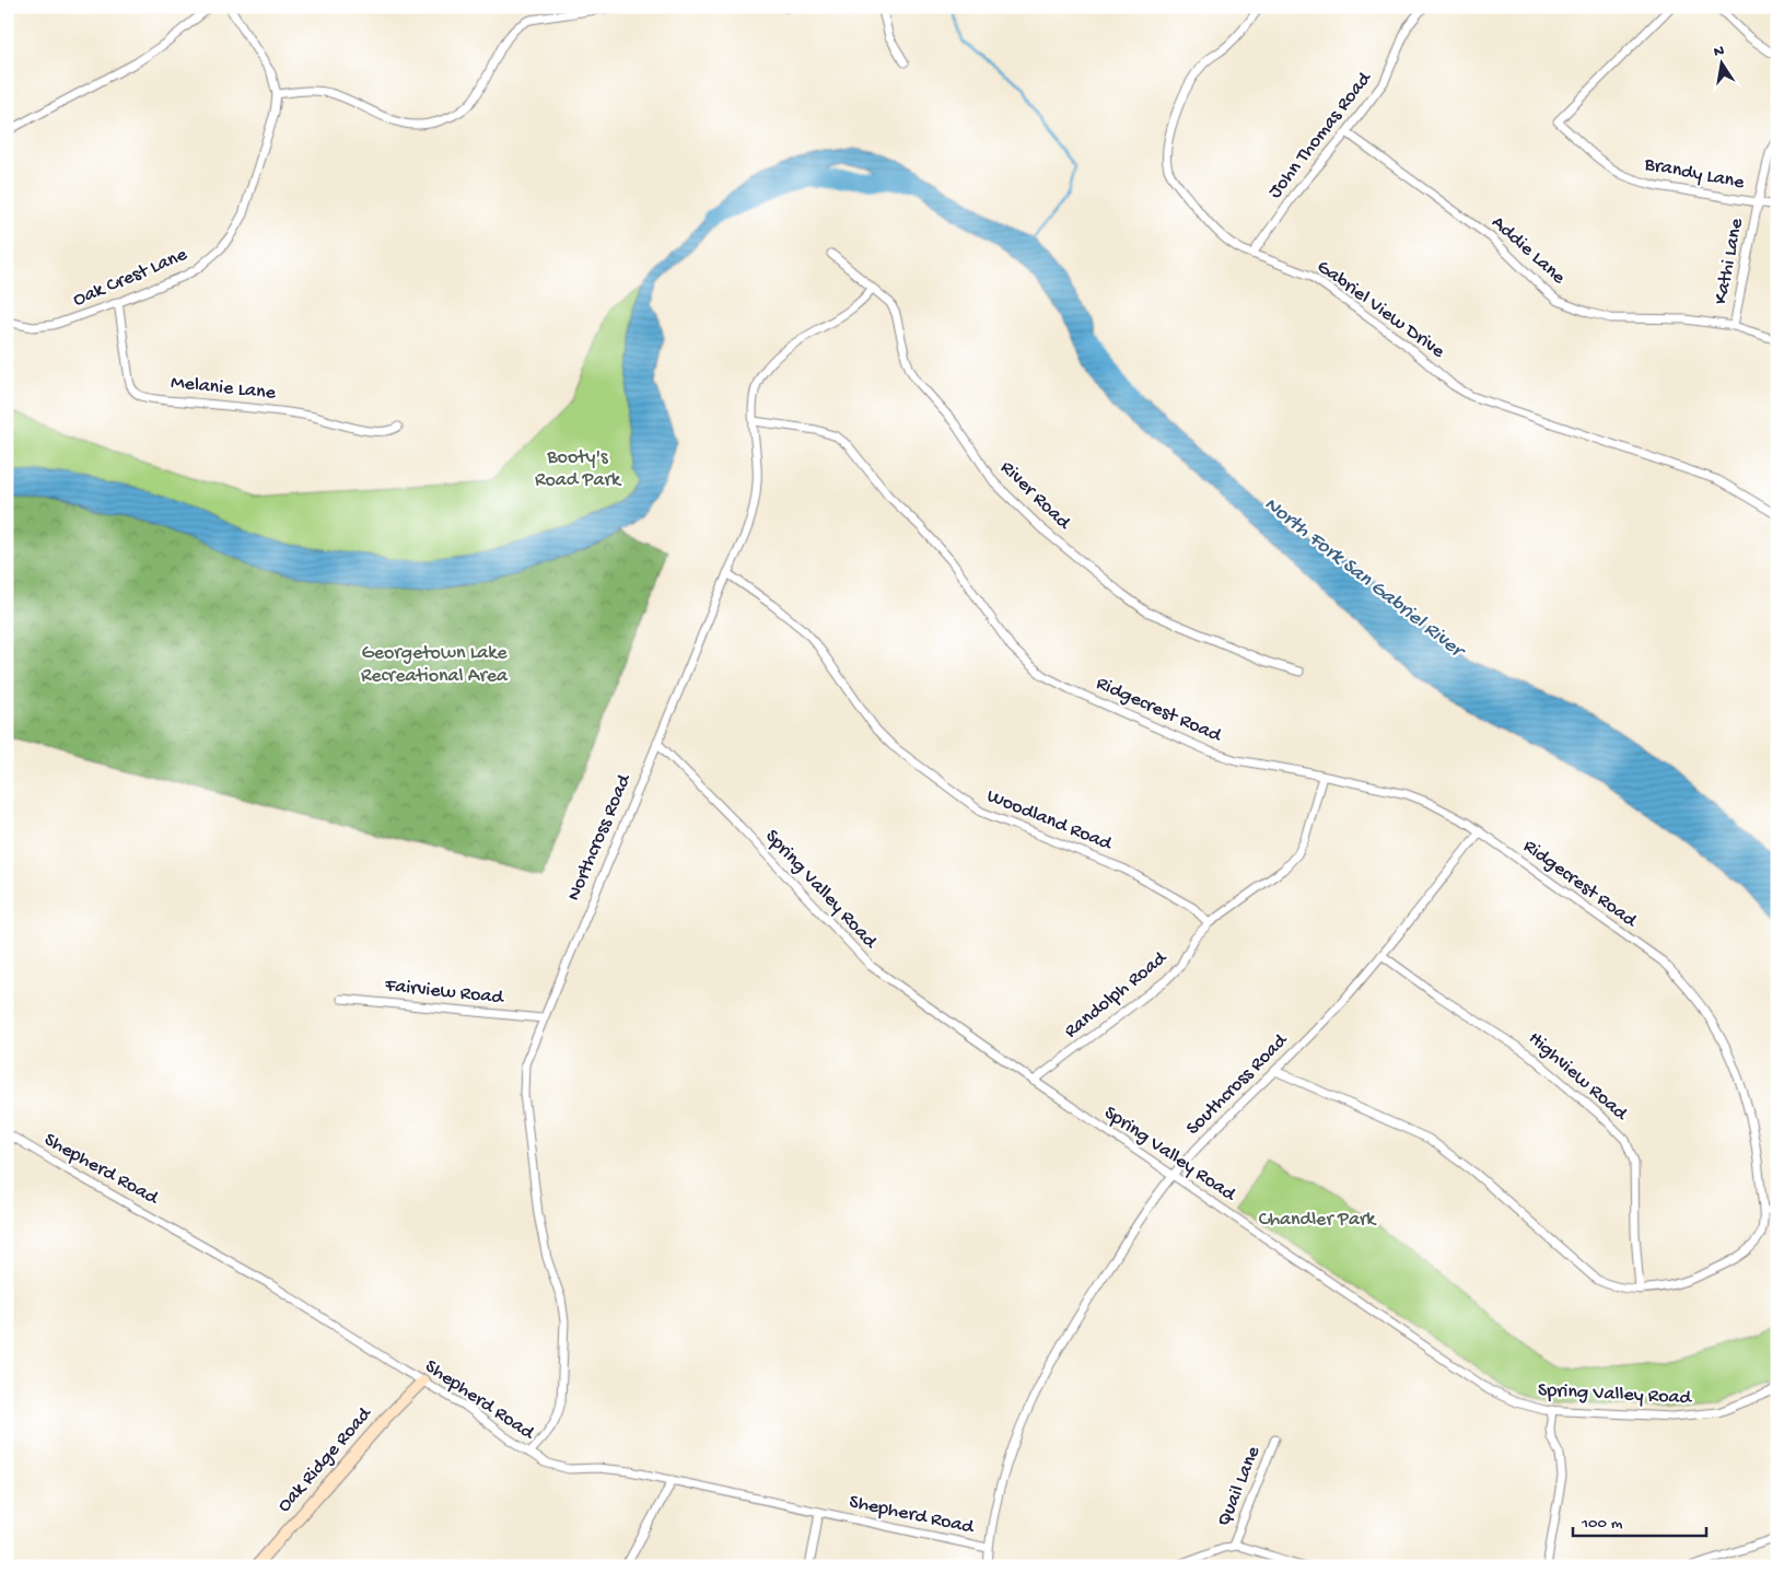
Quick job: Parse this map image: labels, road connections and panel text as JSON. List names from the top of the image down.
{
  "streets": {
    "street": [
      "John Thomas Road",
      "Brandy Lane",
      "Addie Lane",
      "Kathi Lane",
      "Oak Crest Lane",
      "Gabriel View Drive",
      "Melanie Lane",
      "River Road",
      "Ridgecrest Road",
      "Woodland Road",
      "Northcross Road",
      "Spring Valley Road",
      "Fairview Road",
      "Randolph Road",
      "Highview Road",
      "Southcross Road",
      "Shepherd Road",
      "Oak Ridge Road",
      "Quail Lane"
    ]
  },
  "crossings": [
    ["John Thomas Road", "Addie Lane"],
    ["John Thomas Road", "Gabriel View Drive"],
    ["Brandy Lane", "Kathi Lane"],
    ["Addie Lane", "Kathi Lane"],
    ["Oak Crest Lane", "Melanie Lane"],
    ["River Road", "Northcross Road"],
    ["Ridgecrest Road", "Northcross Road"],
    ["Ridgecrest Road", "Randolph Road"],
    ["Ridgecrest Road", "Highview Road"],
    ["Ridgecrest Road", "Southcross Road"],
    ["Woodland Road", "Northcross Road"],
    ["Woodland Road", "Randolph Road"],
    ["Northcross Road", "Spring Valley Road"],
    ["Northcross Road", "Fairview Road"],
    ["Northcross Road", "Shepherd Road"],
    ["Spring Valley Road", "Randolph Road"],
    ["Spring Valley Road", "Southcross Road"],
    ["Highview Road", "Southcross Road"],
    ["Southcross Road", "Shepherd Road"],
    ["Shepherd Road", "Oak Ridge Road"]
  ],
  "water": ["North Fork San Gabriel River"],
  "parks": ["Booty's Road Park", "Georgetown Lake Recreational Area", "Chandler Park"],
  "scale_bar": "100 m",
  "north": "top"
}
